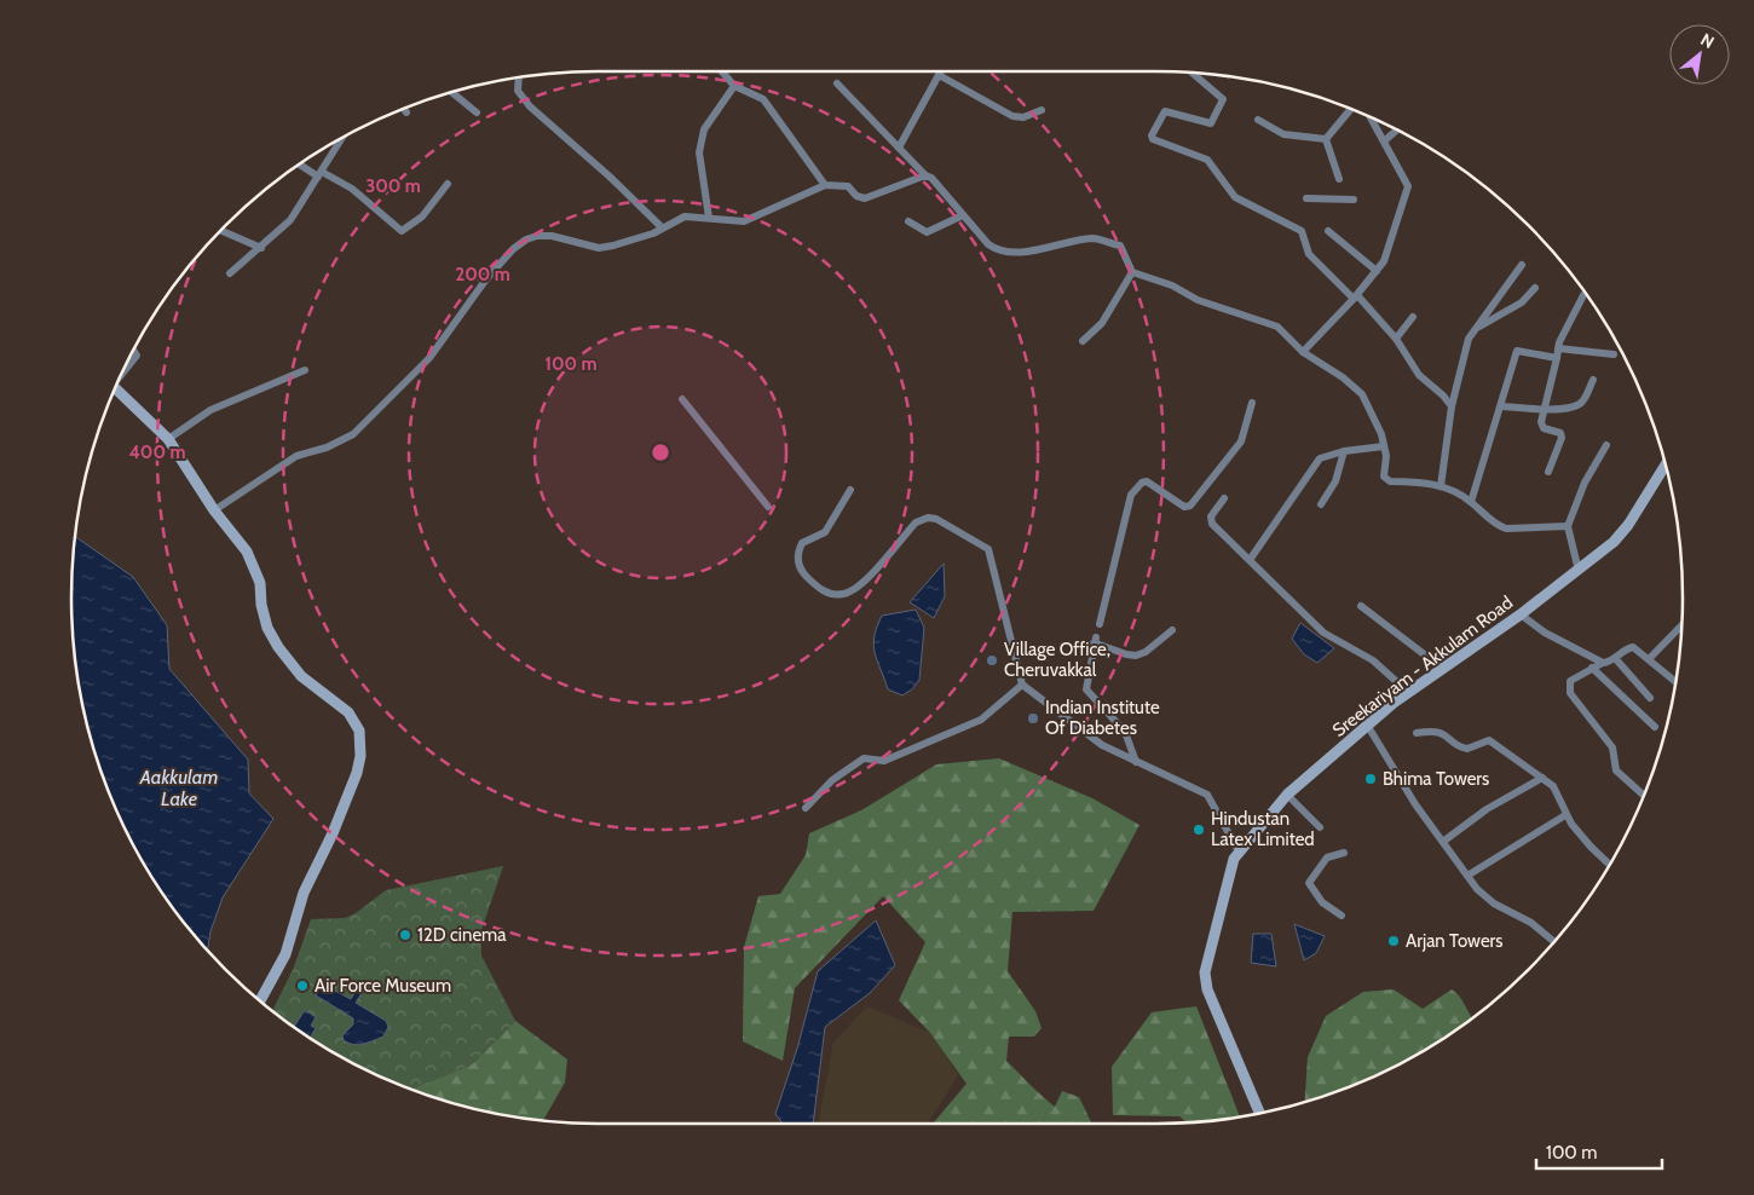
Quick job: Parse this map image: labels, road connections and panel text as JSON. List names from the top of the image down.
{
  "streets": {
    "main road": ["Sreekariyam - Akkulam Road"]
  },
  "water": ["Aakkulam Lake"],
  "places": [
    "Village Office, Cheruvakkal",
    "Indian Institute Of Diabetes",
    "Bhima Towers",
    "Hindustan Latex Limited",
    "12D cinema",
    "Arjan Towers",
    "Air Force Museum"
  ],
  "scale_bar": "100 m",
  "north": "top right",
  "rings": [
    "300 m",
    "200 m",
    "100 m",
    "400 m"
  ]
}
